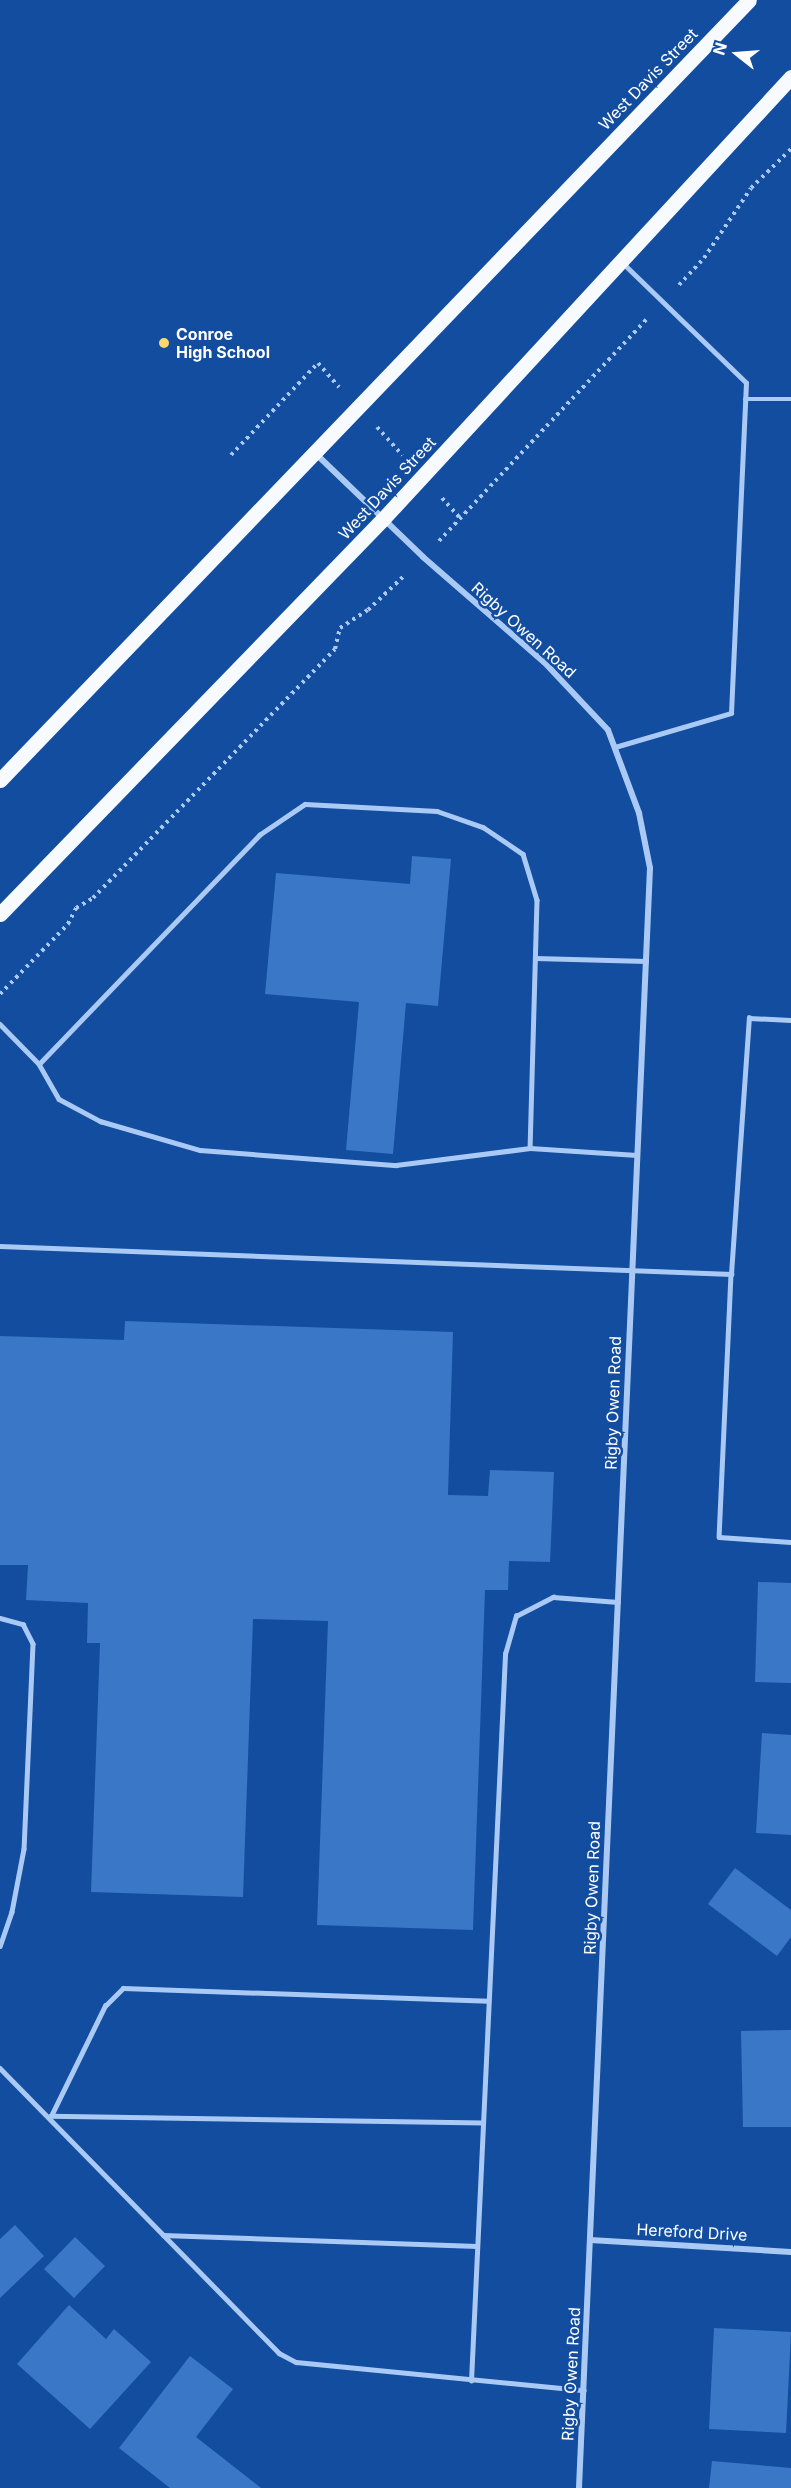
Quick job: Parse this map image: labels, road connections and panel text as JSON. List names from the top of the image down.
{
  "streets": {
    "main road": ["West Davis Street"],
    "street": ["Rigby Owen Road", "Hereford Drive"]
  },
  "crossings": [
    ["West Davis Street", "Rigby Owen Road"],
    ["Rigby Owen Road", "Hereford Drive"]
  ],
  "places": ["Conroe High School"],
  "north": "left"
}
